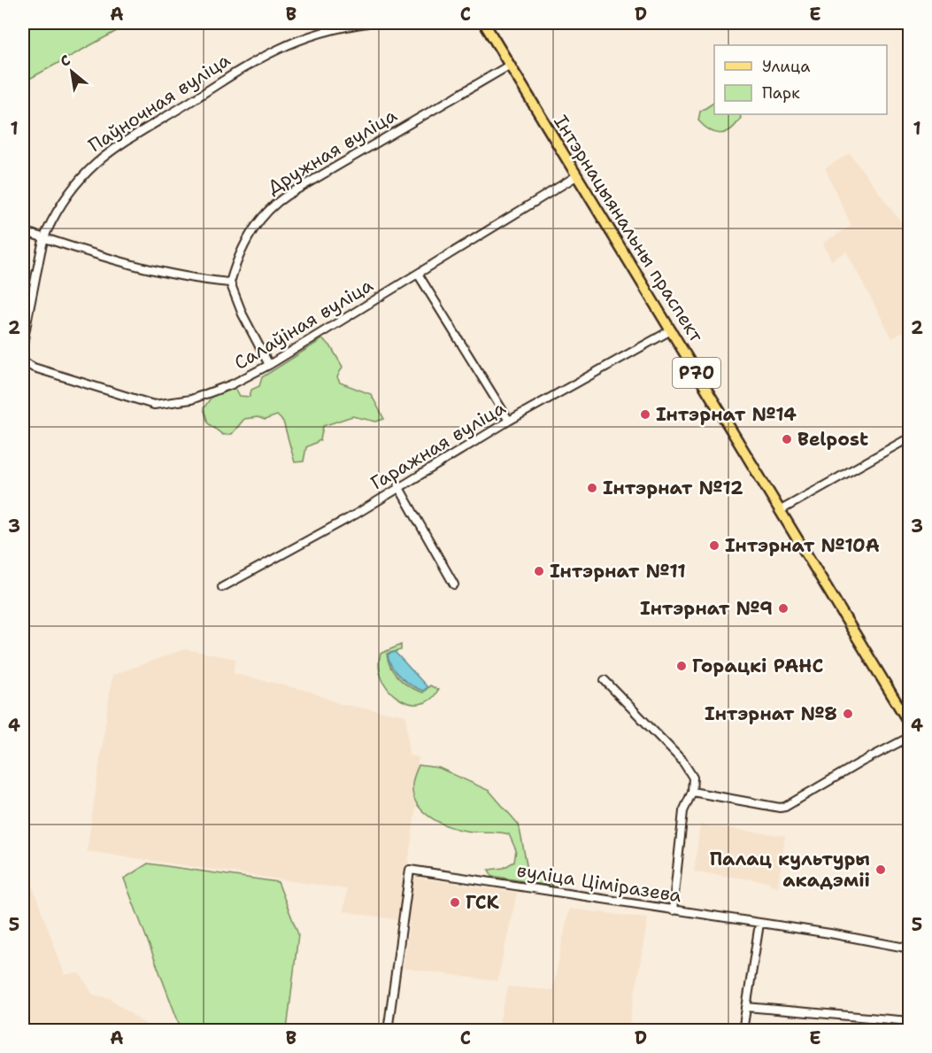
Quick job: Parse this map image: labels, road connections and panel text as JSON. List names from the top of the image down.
{
  "streets": {
    "main road": ["Інтэрнацыянальны праспект", "Р70"],
    "street": [
      "Паўночная вуліца",
      "Дружная вуліца",
      "Салаўіная вуліца",
      "Гаражная вуліца",
      "вуліца Ціміразева"
    ]
  },
  "crossings": [
    ["Дружная вуліца", "Інтэрнацыянальны праспект"],
    ["Інтэрнацыянальны праспект", "Салаўіная вуліца"],
    ["Інтэрнацыянальны праспект", "Гаражная вуліца"]
  ],
  "places": [
    "Інтэрнат №14",
    "Belpost",
    "Інтэрнат №12",
    "Інтэрнат №10А",
    "Інтэрнат №11",
    "Інтэрнат №9",
    "Горацкі РАНС",
    "Інтэрнат №8",
    "Палац культуры акадэміі",
    "ГСК"
  ],
  "legend": ["Улица", "Парк"],
  "north": "top left",
  "grid": {
    "columns": [
      "A",
      "B",
      "C",
      "D",
      "E"
    ],
    "rows": [
      "1",
      "2",
      "3",
      "4",
      "5"
    ]
  }
}
